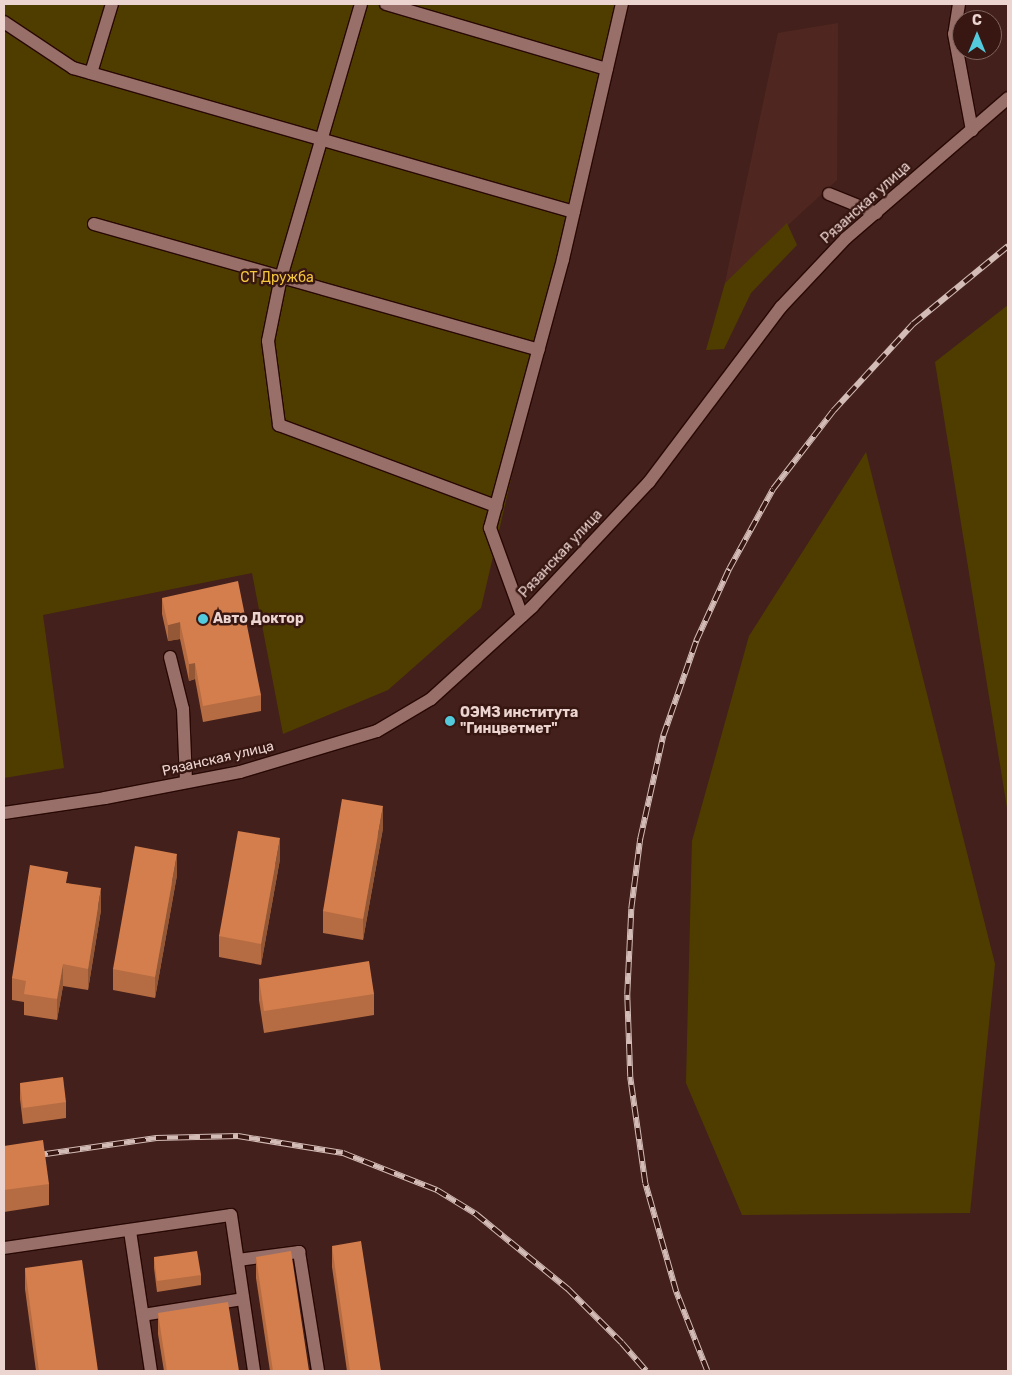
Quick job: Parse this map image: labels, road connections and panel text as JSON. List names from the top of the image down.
{
  "streets": {
    "street": ["Рязанская улица"]
  },
  "parks": ["СТ Дружба"],
  "places": ["Авто Доктор", "ОЭМЗ института \"Гинцветмет\""],
  "north": "top"
}
